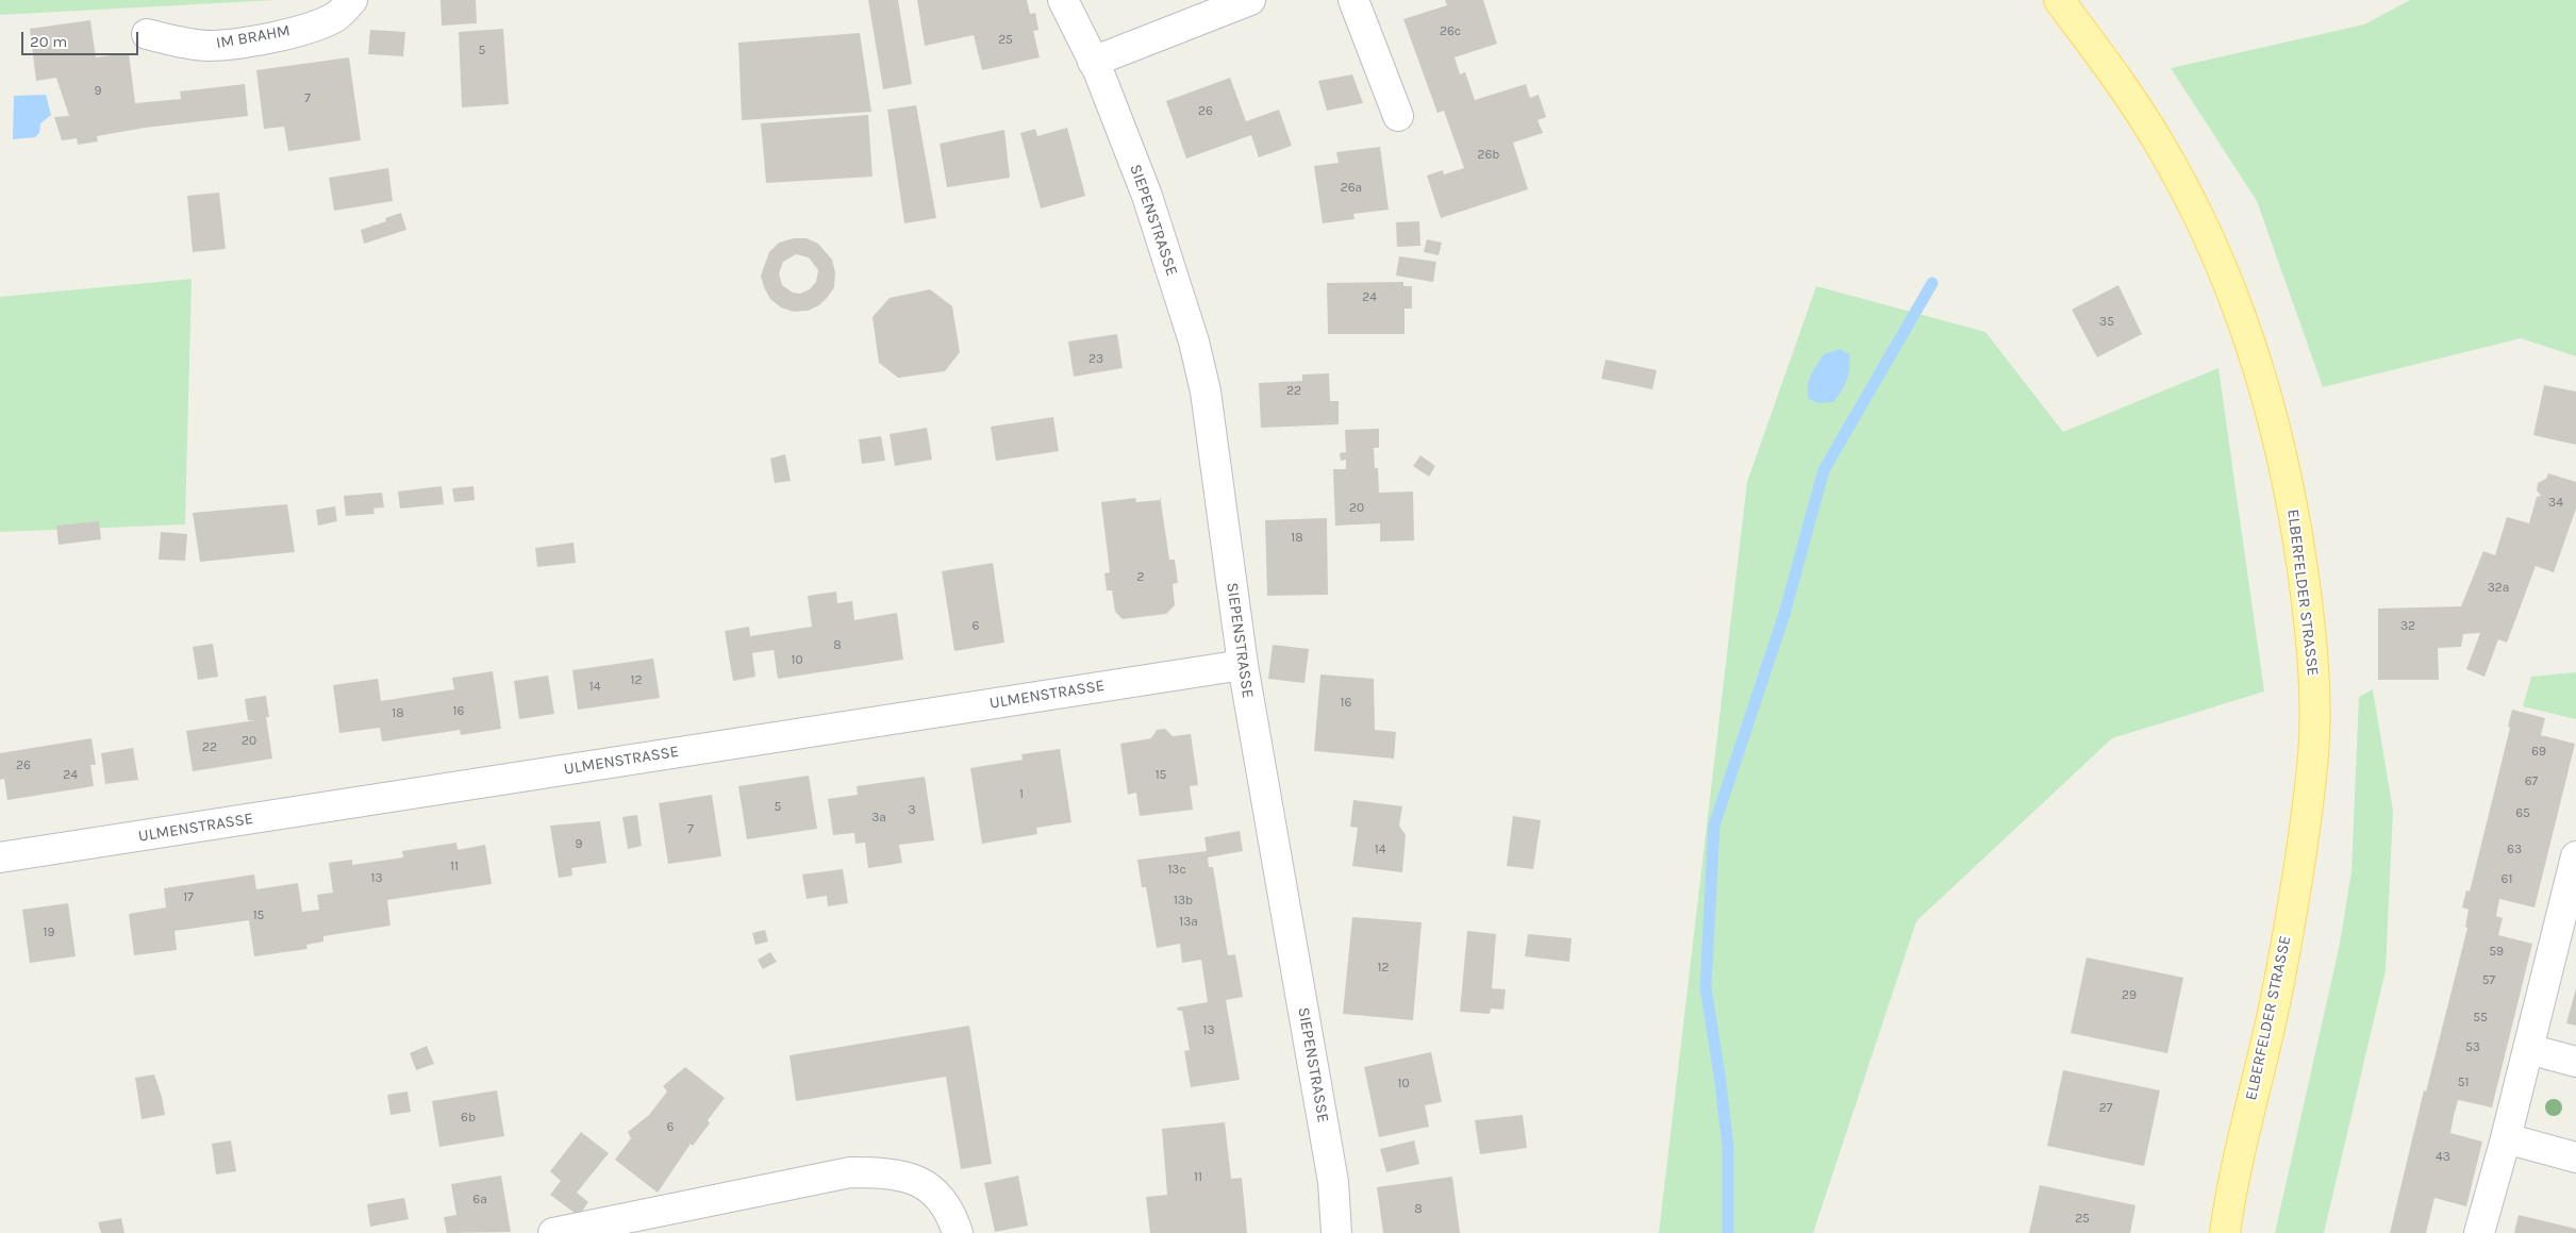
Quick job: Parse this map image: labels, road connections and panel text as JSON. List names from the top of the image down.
{
  "streets": {
    "main road": ["ELBERFELDER STRASSE"],
    "street": ["IM BRAHM", "SIEPENSTRASSE", "ULMENSTRASSE"]
  },
  "crossings": [
    ["SIEPENSTRASSE", "ULMENSTRASSE"]
  ],
  "house_numbers": [
    "26c",
    "25",
    "5",
    "9",
    "7",
    "26",
    "26b",
    "26a",
    "24",
    "35",
    "23",
    "22",
    "34",
    "20",
    "18",
    "2",
    "32a",
    "6",
    "32",
    "8",
    "10",
    "12",
    "14",
    "16",
    "16",
    "18",
    "20",
    "22",
    "69",
    "26",
    "24",
    "15",
    "67",
    "1",
    "5",
    "3",
    "65",
    "3a",
    "7",
    "9",
    "14",
    "63",
    "11",
    "13c",
    "13",
    "61",
    "17",
    "13b",
    "15",
    "13a",
    "19",
    "59",
    "12",
    "57",
    "29",
    "55",
    "13",
    "53",
    "51",
    "10",
    "27",
    "6b",
    "6",
    "43",
    "11",
    "6a",
    "8",
    "25"
  ],
  "scale_bar": "20 m"
}
